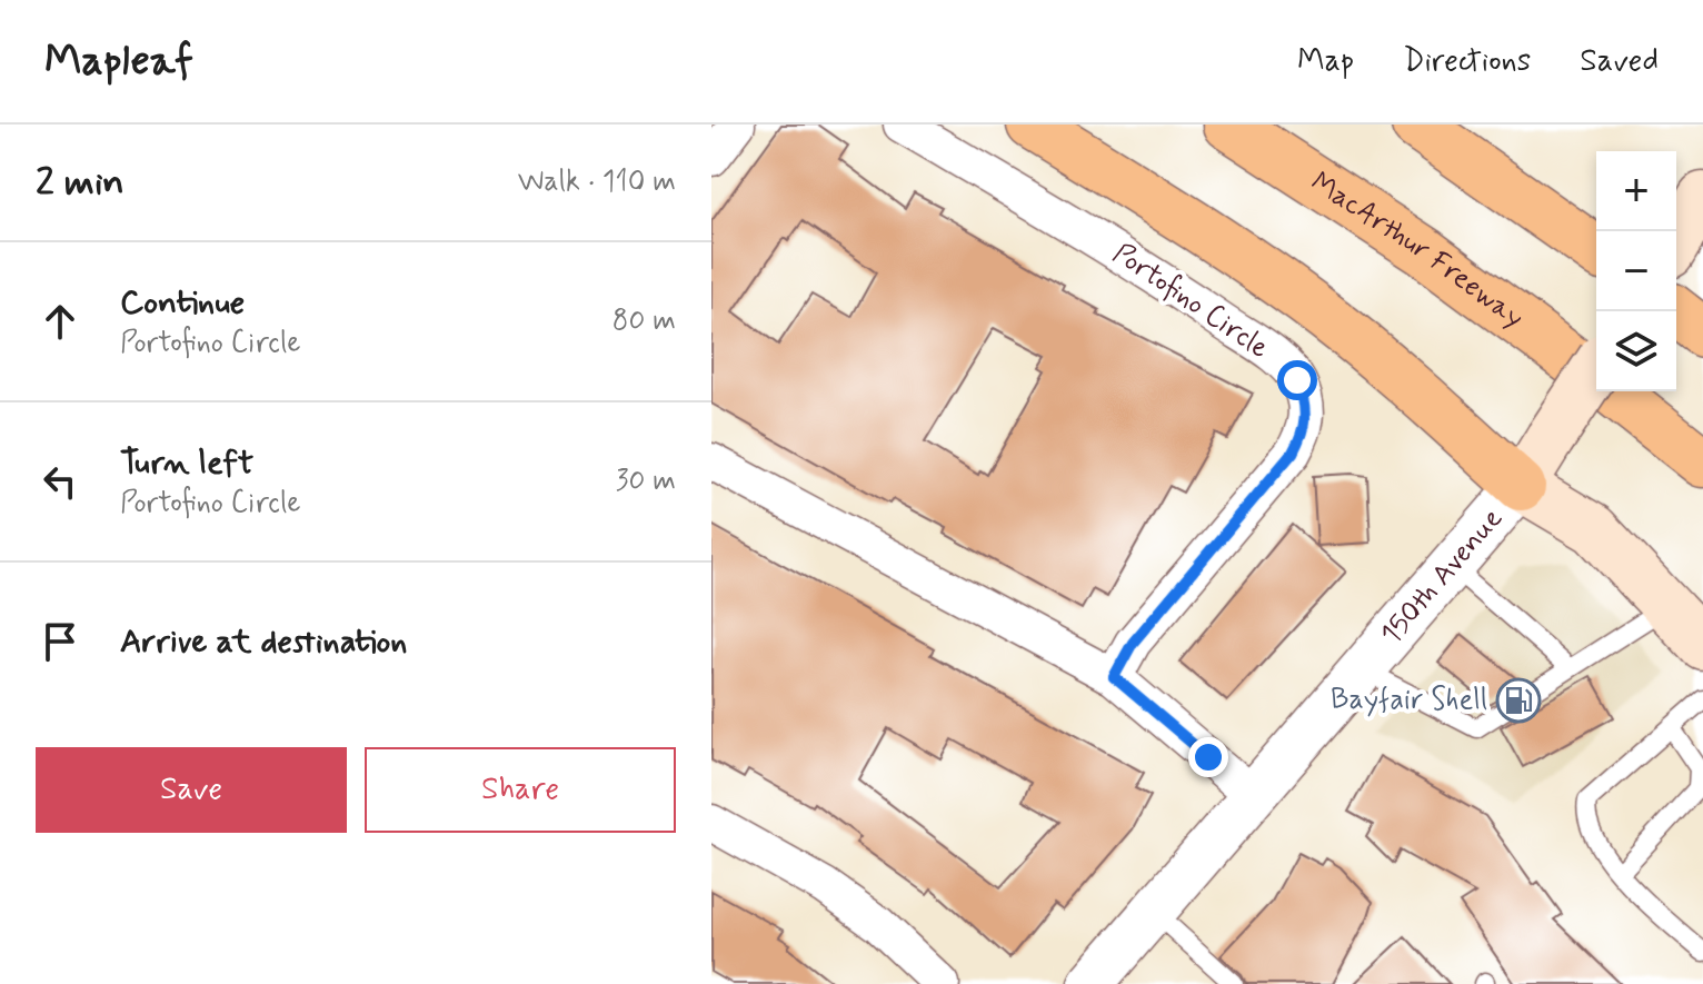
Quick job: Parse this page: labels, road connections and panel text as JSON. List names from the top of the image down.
{
  "streets": {
    "highway": ["MacArthur Freeway"],
    "main road": ["150th Avenue"],
    "street": ["Portofino Circle"]
  },
  "places": {
    "fuel station": ["Bayfair Shell"]
  },
  "page": {
    "header": "Mapleaf",
    "nav": ["Map", "Directions", "Saved"],
    "heading": ["2 min", "Walk · 110 m"],
    "map_buttons": ["+", "−"],
    "list": [
      ["Continue", "Portofino Circle", "80 m"],
      ["Turn left", "Portofino Circle", "30 m"],
      "Arrive at destination"
    ],
    "buttons": ["Save", "Share"]
  }
}
